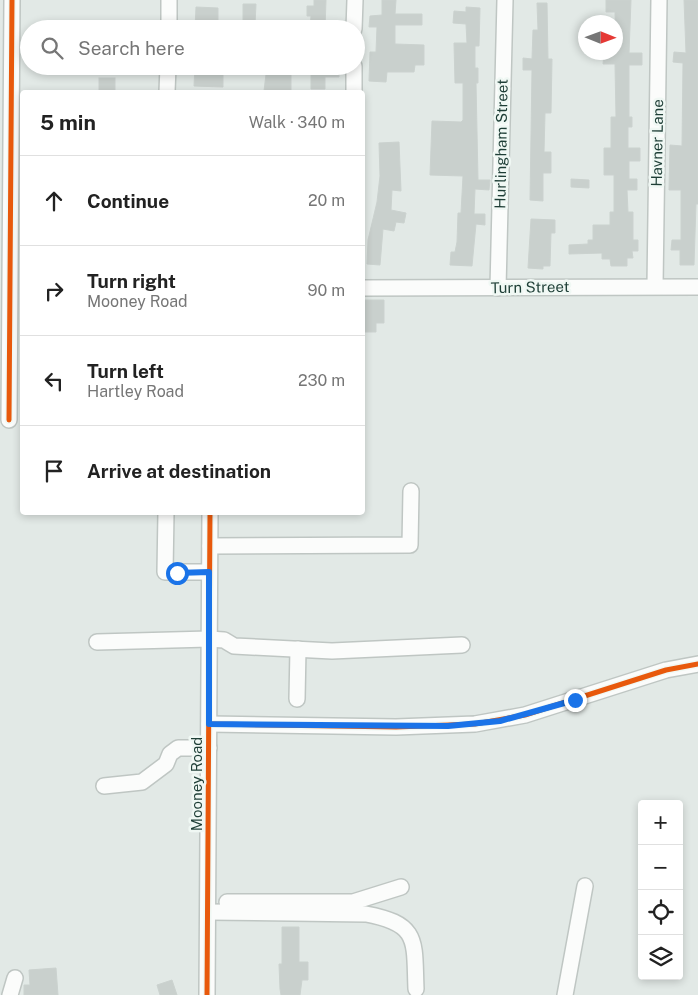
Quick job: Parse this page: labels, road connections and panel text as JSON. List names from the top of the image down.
{
  "streets": {
    "street": [
      "Havner Lane",
      "Hurlingham Street",
      "Turn Street",
      "Mooney Road"
    ]
  },
  "crossings": [
    ["Havner Lane", "Turn Street"],
    ["Hurlingham Street", "Turn Street"]
  ],
  "north": "right",
  "page": {
    "search": "Search here",
    "heading": ["5 min", "Walk · 340 m"],
    "list": [
      ["Continue", "20 m"],
      ["Turn right", "Mooney Road", "90 m"],
      ["Turn left", "Hartley Road", "230 m"],
      "Arrive at destination"
    ],
    "map_buttons": ["+", "−"]
  }
}
